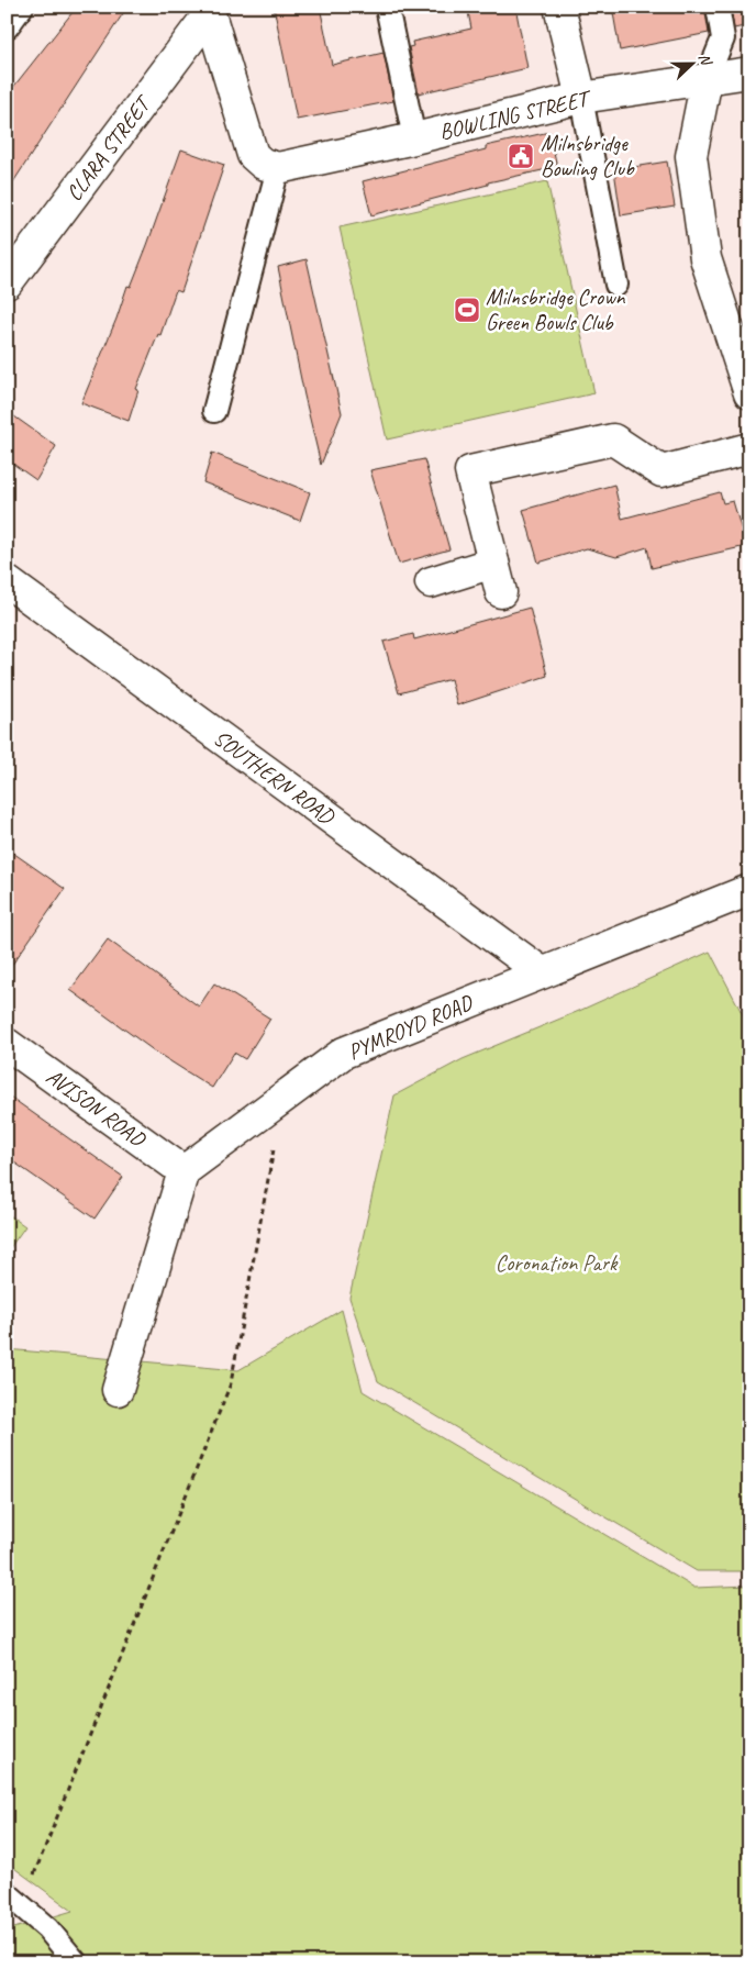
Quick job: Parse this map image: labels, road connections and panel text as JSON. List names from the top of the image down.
{
  "streets": {
    "street": [
      "BOWLING STREET",
      "CLARA STREET",
      "SOUTHERN ROAD",
      "PYMROYD ROAD",
      "AVISON ROAD"
    ]
  },
  "crossings": [
    ["SOUTHERN ROAD", "PYMROYD ROAD"],
    ["PYMROYD ROAD", "AVISON ROAD"]
  ],
  "parks": ["Coronation Park"],
  "places": {
    "public building": ["Milnsbridge Bowling Club"],
    "sports": ["Milnsbridge Crown Green Bowls Club"]
  },
  "north": "right"
}
